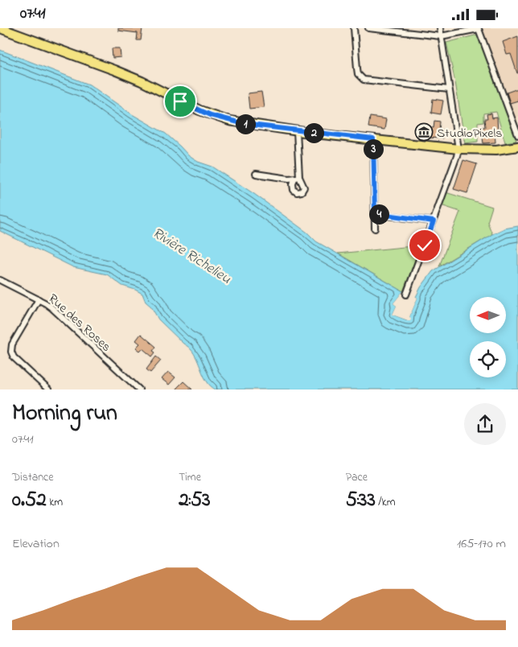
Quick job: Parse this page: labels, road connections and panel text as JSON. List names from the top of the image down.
{
  "streets": {
    "street": ["Rue des Roses"]
  },
  "water": ["Rivière Richelieu"],
  "places": {
    "museum": ["StudioPixels"]
  },
  "north": "left",
  "page": {
    "status": "07:41",
    "pins": [
      "1",
      "2",
      "3",
      "4"
    ],
    "heading": ["Morning run", "07:41"],
    "stats": [
      ["Distance", "0.52 km"],
      ["Time", "2:53"],
      ["Pace", "5:33 /km"]
    ],
    "chart": ["Elevation", "165–170 m"]
  }
}
